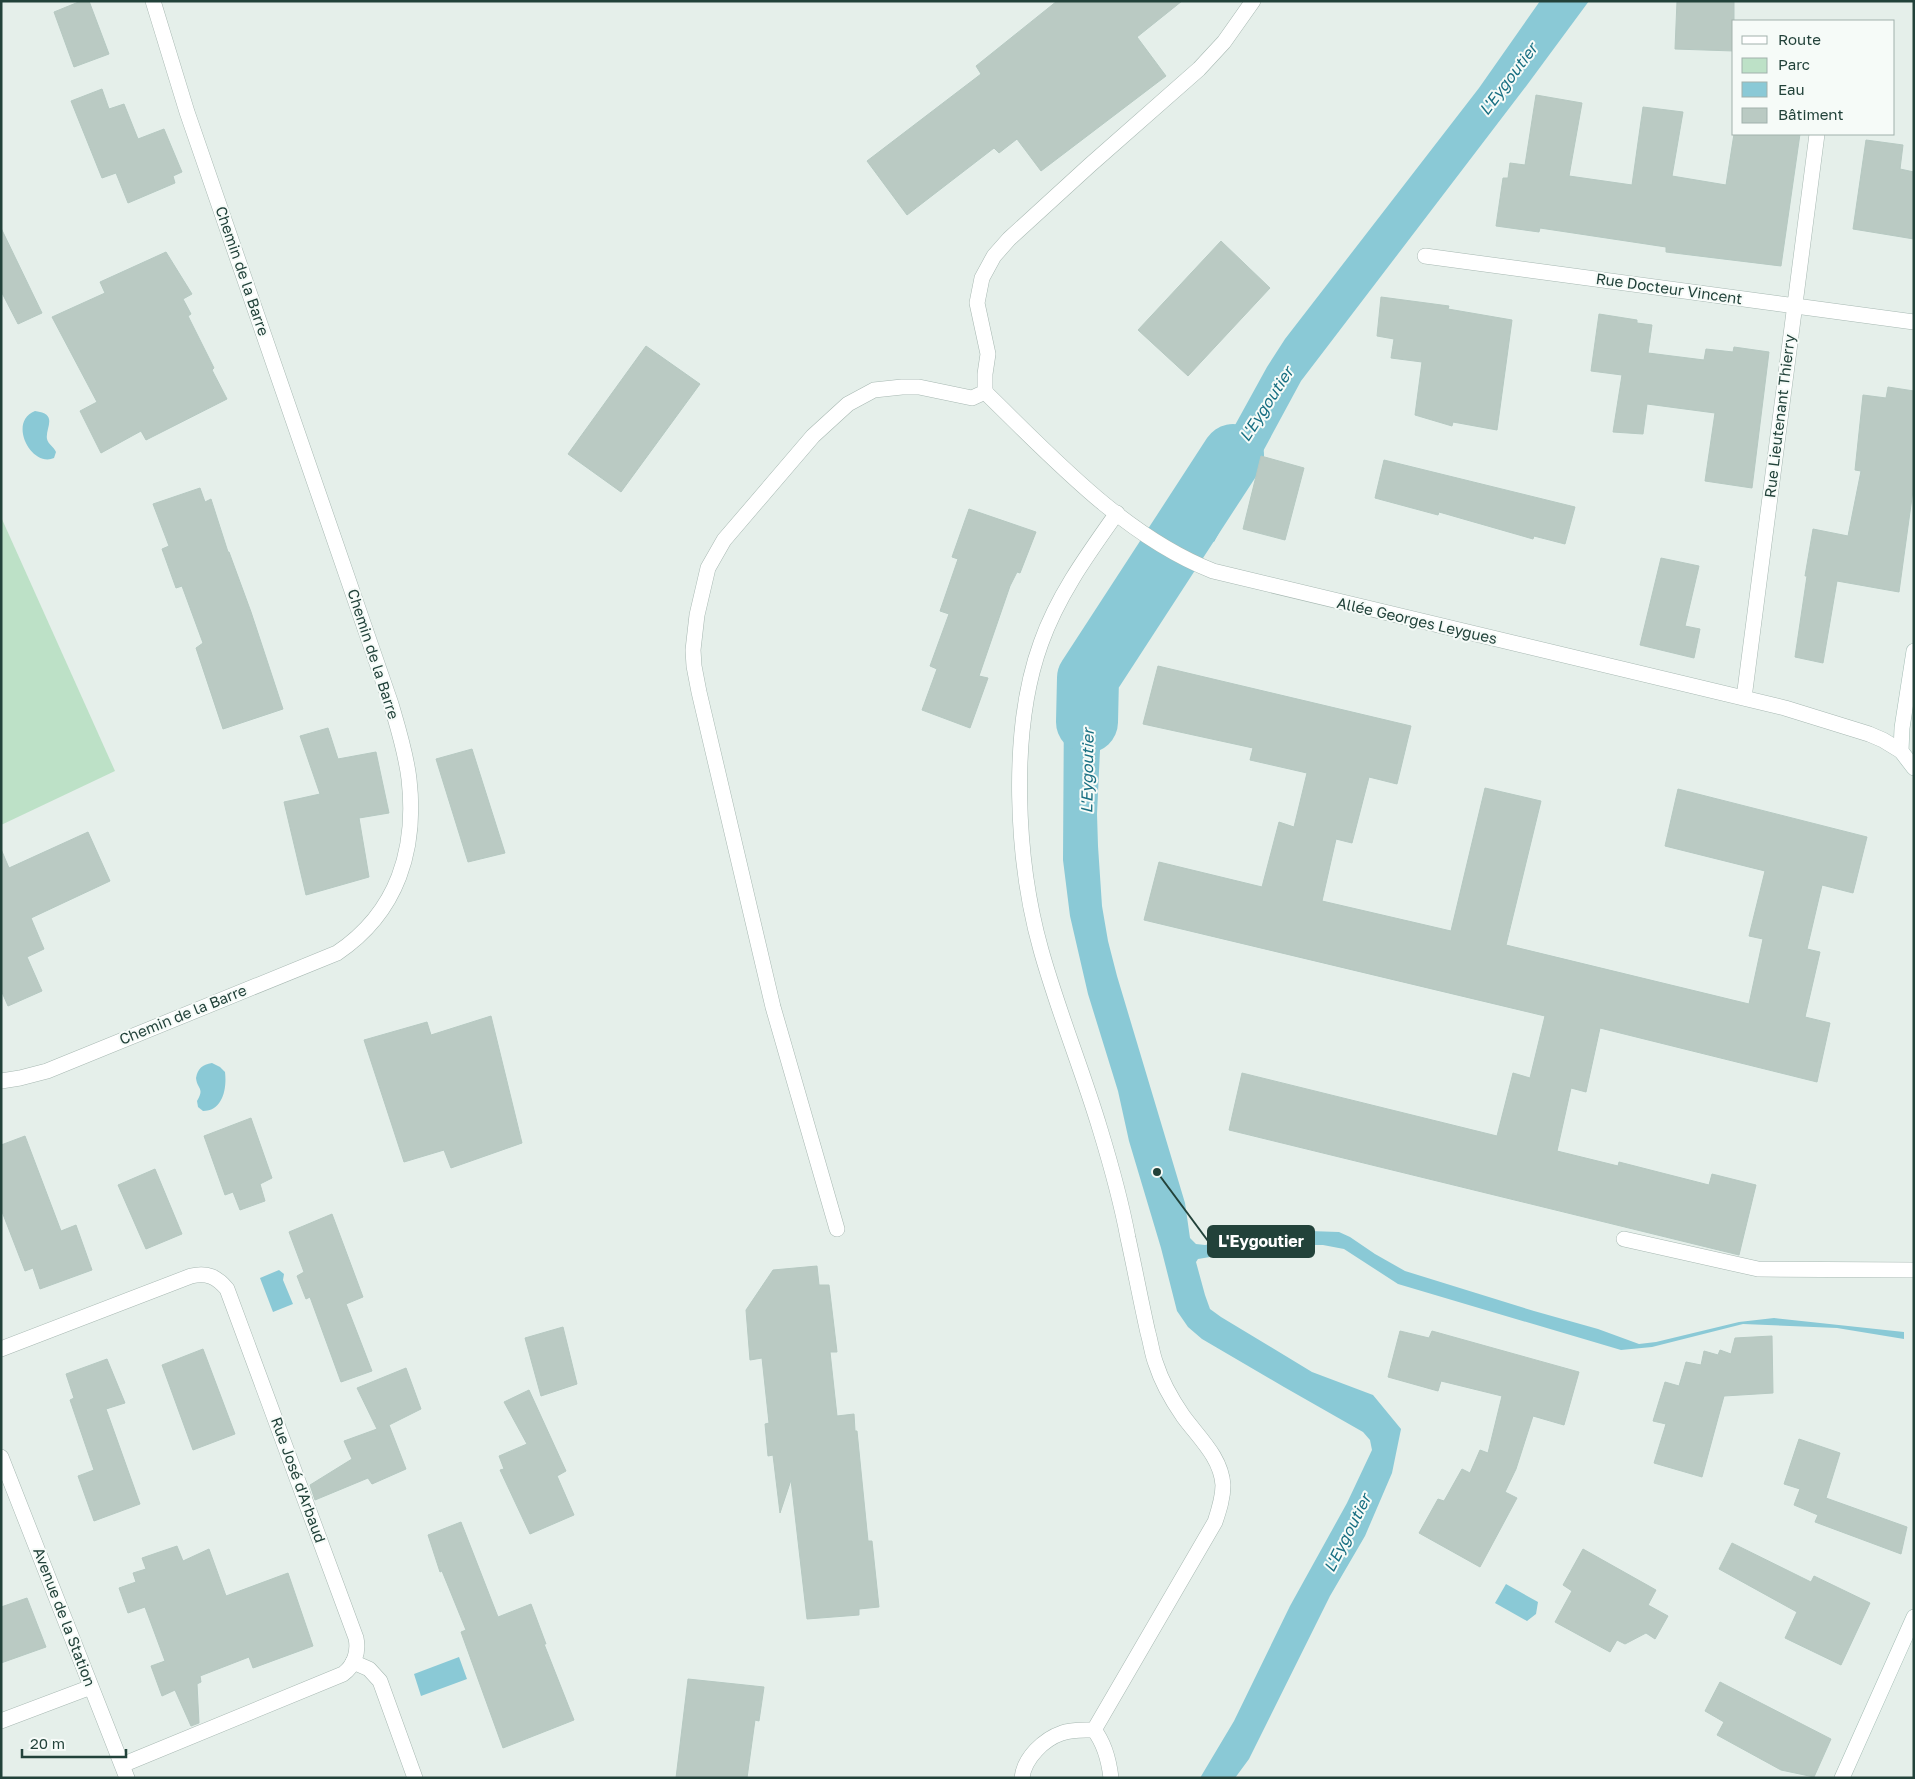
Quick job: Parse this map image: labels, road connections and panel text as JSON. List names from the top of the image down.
{
  "streets": {
    "street": [
      "Chemin de la Barre",
      "Rue Docteur Vincent",
      "Rue Lieutenant Thierry",
      "Allée Georges Leygues",
      "Rue José d'Arbaud",
      "Avenue de la Station"
    ]
  },
  "crossings": [
    ["Rue Docteur Vincent", "Rue Lieutenant Thierry"],
    ["Rue Lieutenant Thierry", "Allée Georges Leygues"]
  ],
  "water": ["L'Eygoutier"],
  "places": ["L'Eygoutier"],
  "legend": [
    "Route",
    "Parc",
    "Eau",
    "Bâtiment"
  ],
  "scale_bar": "20 m"
}
